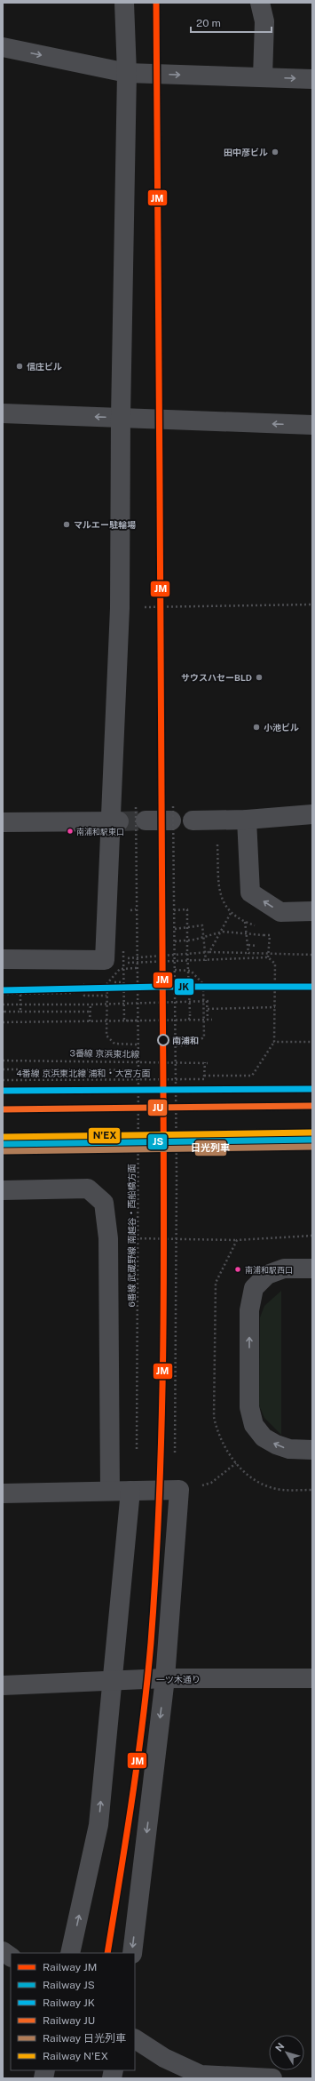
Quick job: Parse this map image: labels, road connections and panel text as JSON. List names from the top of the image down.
{
  "streets": {
    "street": ["一ツ木通り"],
    "path": ["3番線 京浜東北線", "4番線 京浜東北線 浦和・大宮方面", "6番線 武蔵野線 南越谷・西船橋方面"]
  },
  "crossings": [
    ["3番線 京浜東北線", "4番線 京浜東北線 浦和・大宮方面"]
  ],
  "places": [
    "田中彦ビル",
    "信庄ビル",
    "マルエー駐輪場",
    "サウスハセーBLD",
    "小池ビル",
    "南浦和駅東口",
    "南浦和",
    "南浦和駅西口"
  ],
  "lines": [
    "rail line JM",
    "rail line JK",
    "rail line JU",
    "rail line N'EX",
    "rail line JS",
    "rail line 日光列車"
  ],
  "legend": [
    "Railway JM",
    "Railway JS",
    "Railway JK",
    "Railway JU",
    "Railway 日光列車",
    "Railway N'EX"
  ],
  "scale_bar": "20 m",
  "north": "top left"
}
